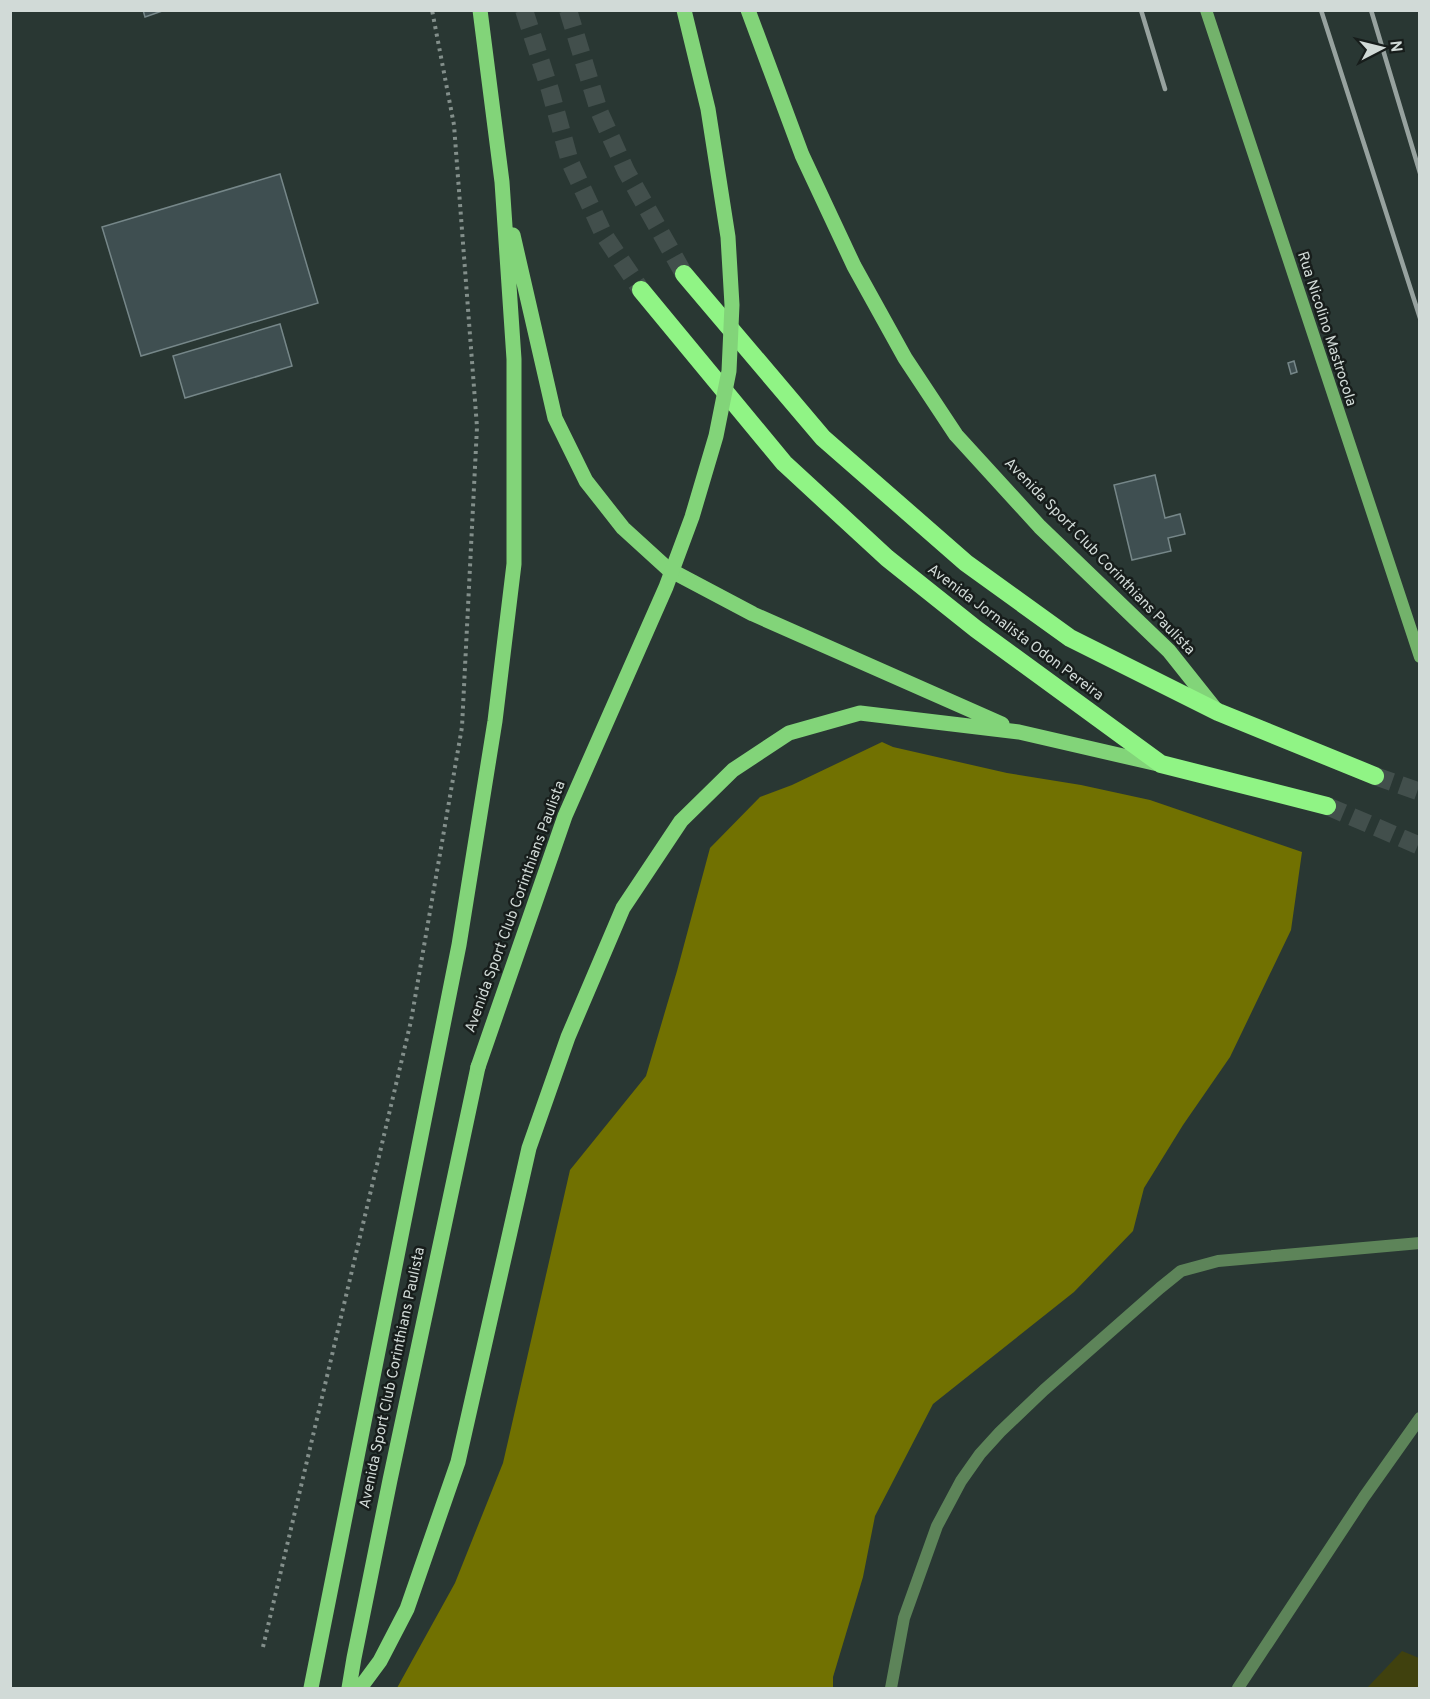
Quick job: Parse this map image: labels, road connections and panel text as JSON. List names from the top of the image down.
{
  "streets": {
    "highway": ["Avenida Jornalista Odon Pereira"],
    "main road": ["Avenida Sport Club Corinthians Paulista"],
    "street": ["Rua Nicolino Mastrocola"]
  },
  "crossings": [
    ["Avenida Sport Club Corinthians Paulista", "Avenida Jornalista Odon Pereira"]
  ],
  "north": "right"
}
